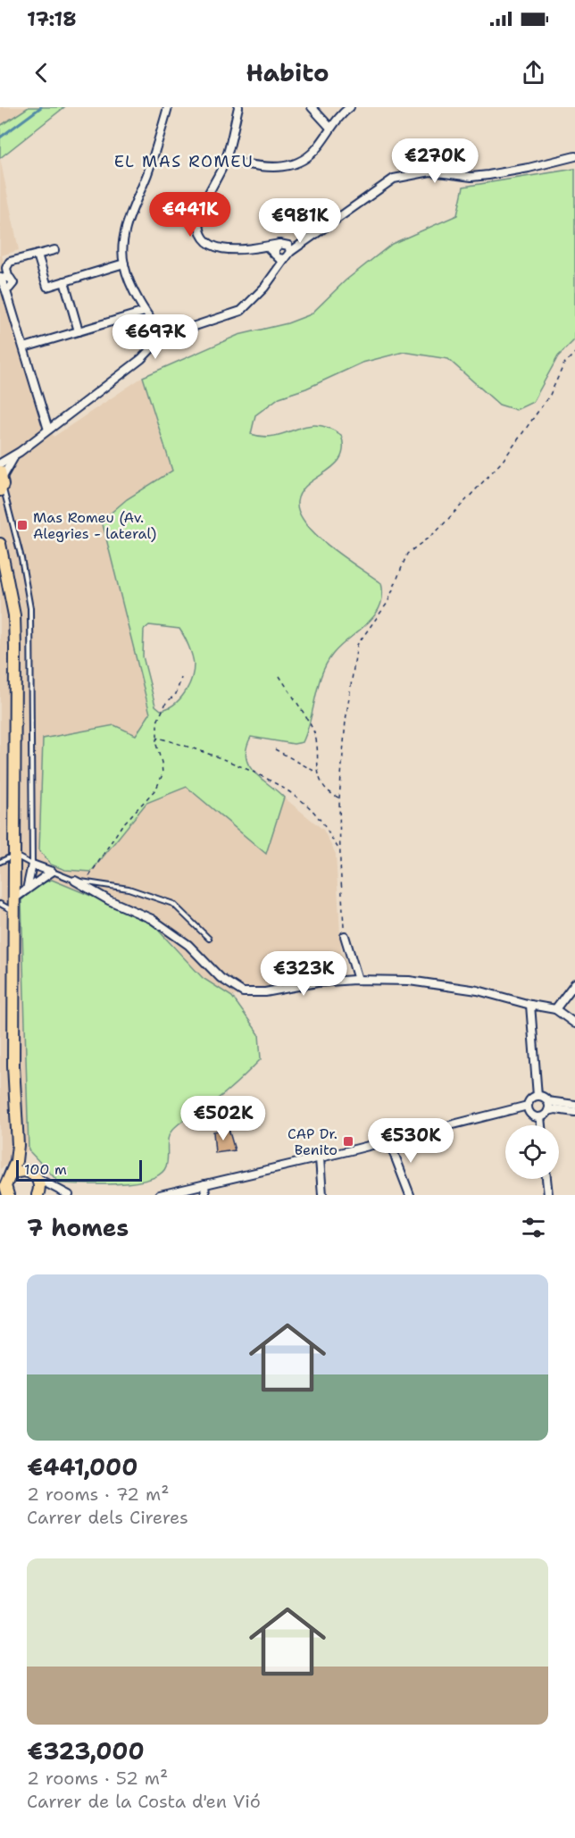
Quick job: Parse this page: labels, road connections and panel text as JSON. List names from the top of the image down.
{
  "districts": ["EL MAS ROMEU"],
  "places": {
    "transit": ["Mas Romeu (Av. Alegries - lateral)", "CAP Dr. Benito"]
  },
  "scale_bar": "100 m",
  "page": {
    "status": "17:18",
    "header": "Habito",
    "price": [
      "€270K",
      "€441K",
      "€981K",
      "€697K",
      "€323K",
      "€502K",
      "€530K"
    ],
    "scale": "100 m",
    "heading": "7 homes",
    "list": [
      {
        "name": "€441,000",
        "note": "2 rooms · 72 m² · Carrer dels Cireres"
      },
      {
        "name": "€323,000",
        "note": "2 rooms · 52 m² · Carrer de la Costa d'en Vió"
      }
    ]
  }
}
